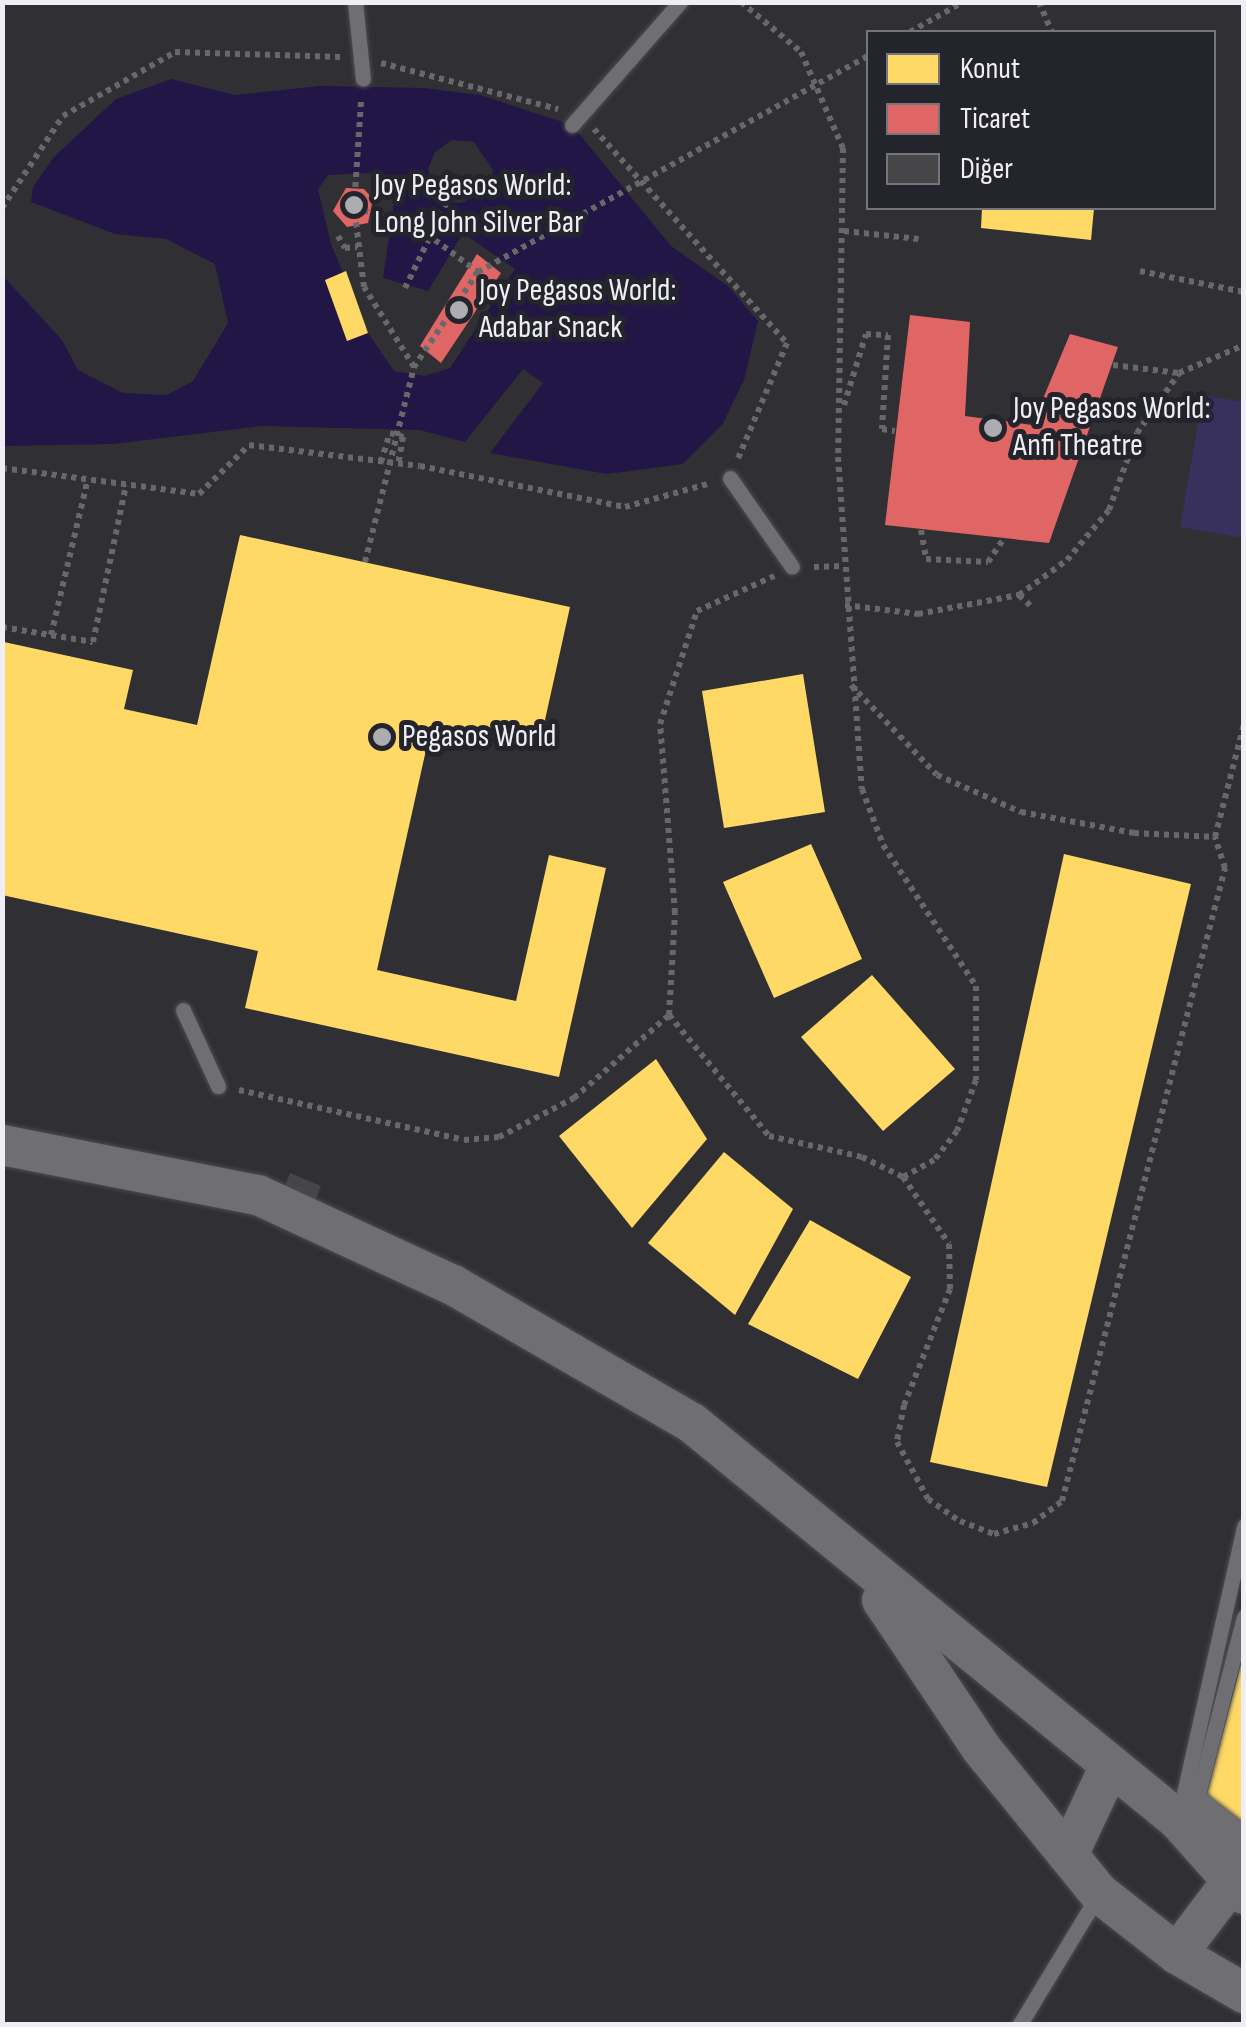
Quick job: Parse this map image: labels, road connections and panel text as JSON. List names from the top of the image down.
{
  "places": [
    "Joy Pegasos World: Long John Silver Bar",
    "Joy Pegasos World: Adabar Snack",
    "Joy Pegasos World: Anfi Theatre",
    "Pegasos World"
  ],
  "legend": ["Konut", "Ticaret", "Diğer"]
}
